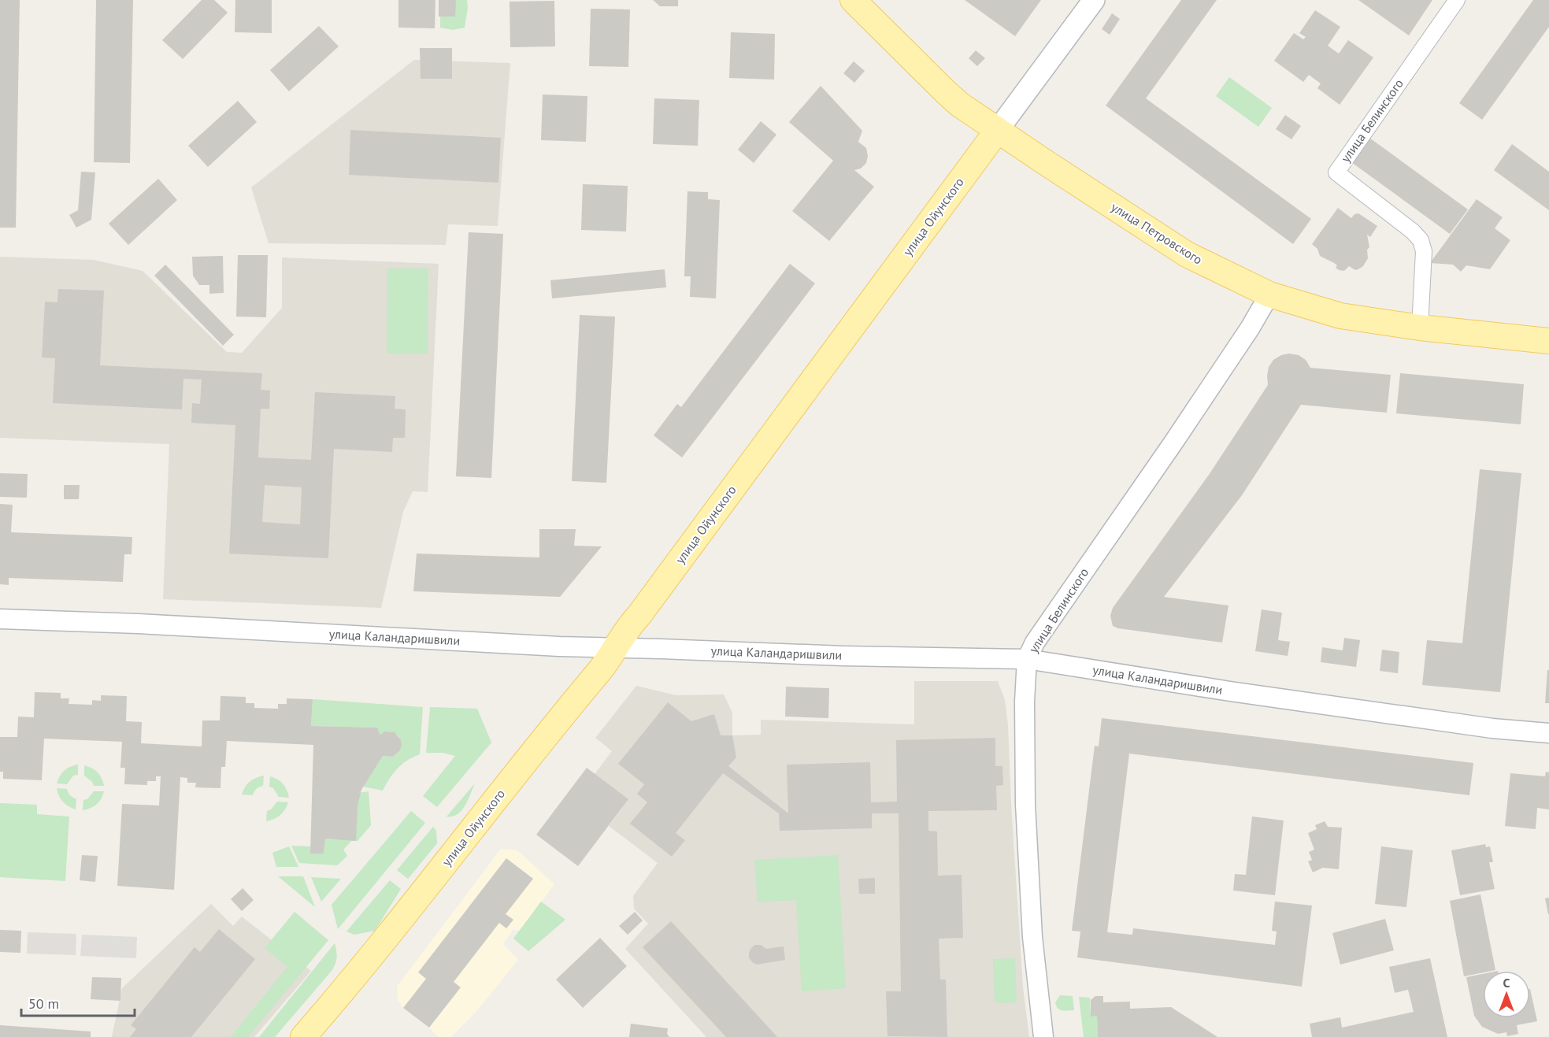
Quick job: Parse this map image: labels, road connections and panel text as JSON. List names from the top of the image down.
{
  "streets": {
    "main road": ["улица Ойунского", "улица Петровского"],
    "street": ["улица Белинского", "улица Каландаришвили"]
  },
  "crossings": [
    ["улица Белинского", "улица Петровского"],
    ["улица Белинского", "улица Каландаришвили"],
    ["улица Ойунского", "улица Петровского"],
    ["улица Ойунского", "улица Каландаришвили"]
  ],
  "scale_bar": "50 m",
  "north": "top"
}
